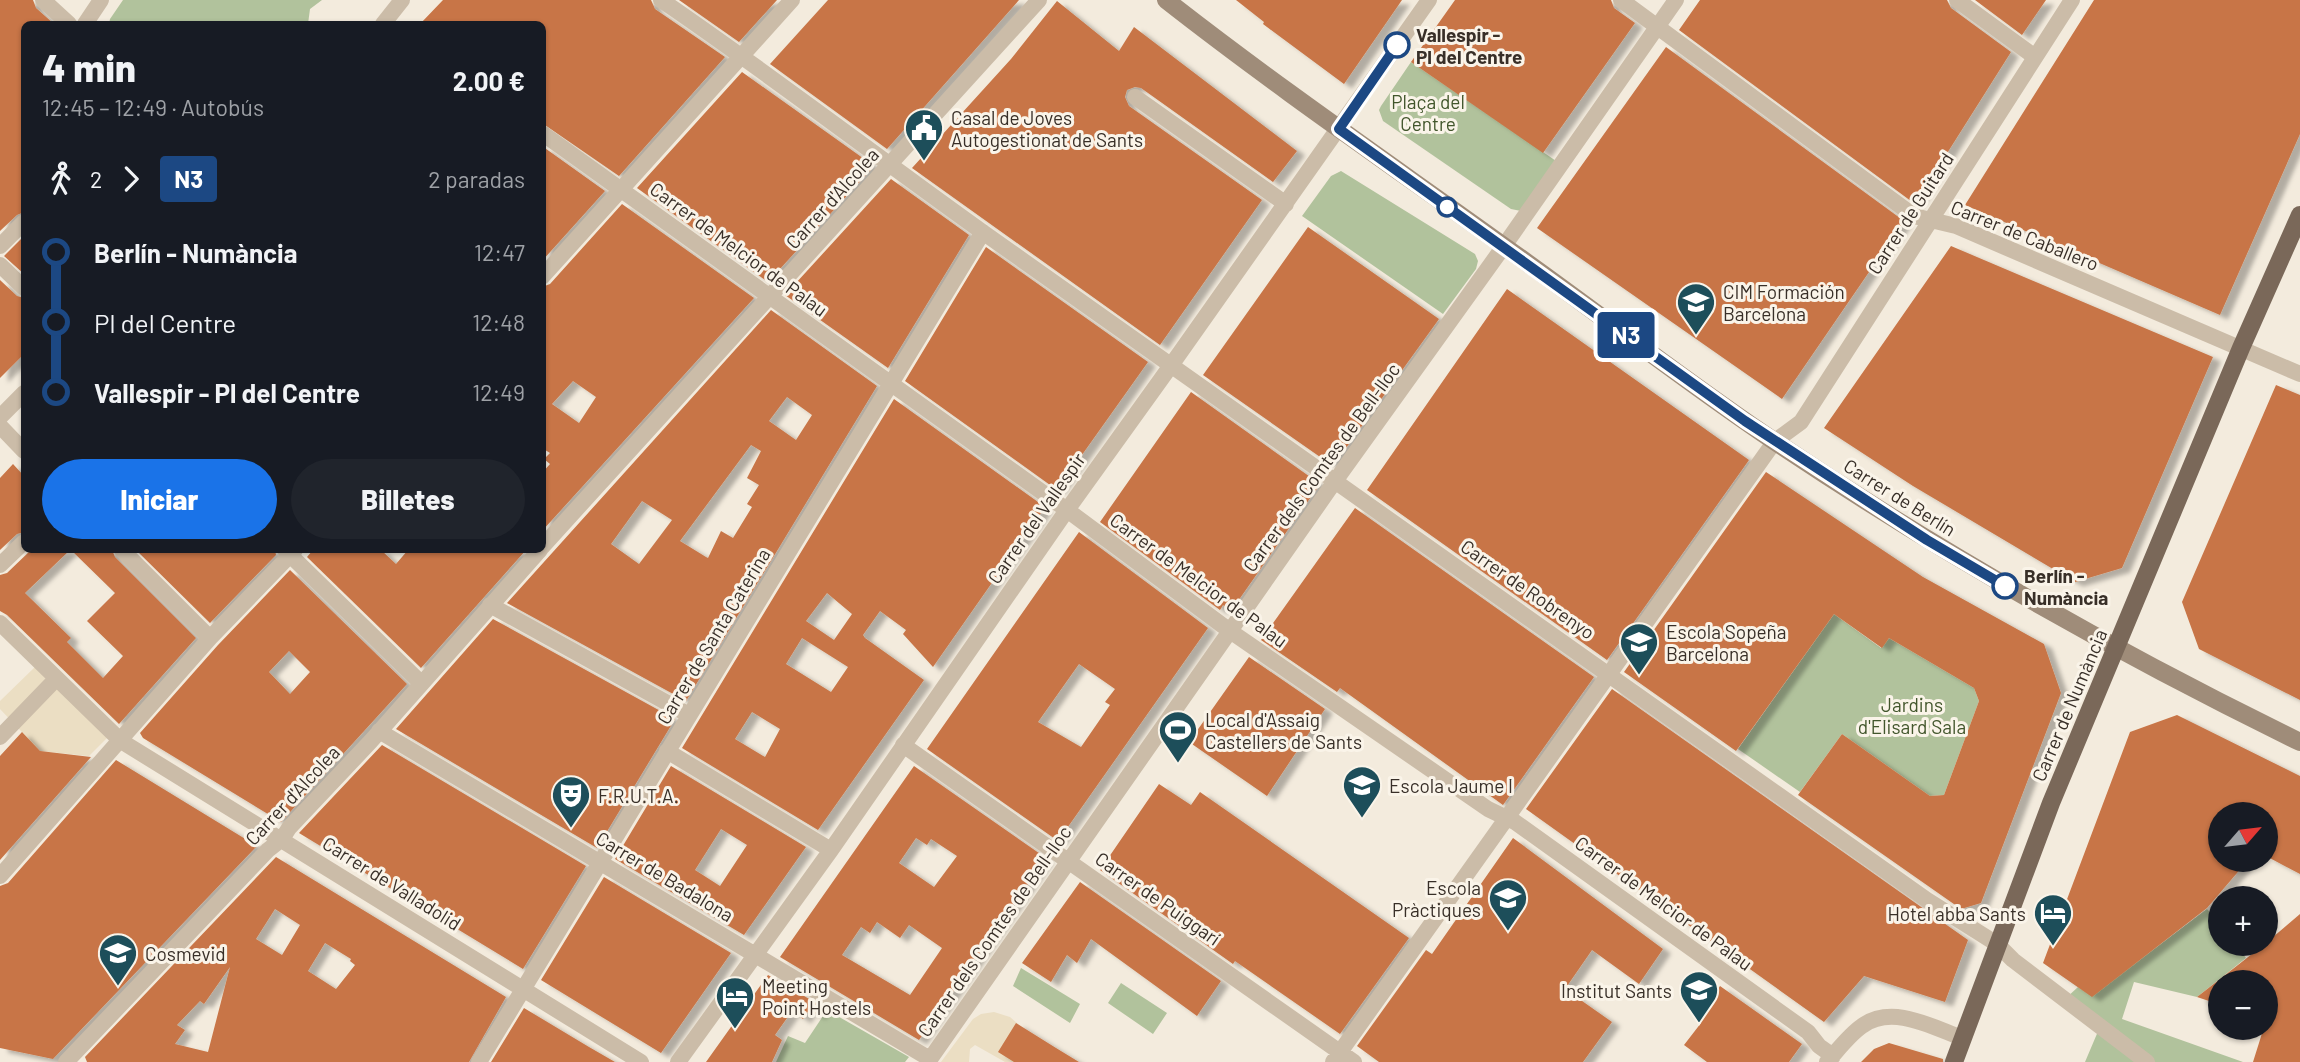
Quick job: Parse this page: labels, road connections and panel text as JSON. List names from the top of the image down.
{
  "streets": {
    "main road": ["Carrer de Berlín", "Carrer de Numància"],
    "street": [
      "Carrer d'Alcolea",
      "Carrer de Guitard",
      "Carrer de Caballero",
      "Carrer de Melcior de Palau",
      "Carrer dels Comtes de Bell-lloc",
      "Carrer del Vallespir",
      "Carrer de Robrenyo",
      "Carrer de Santa Caterina",
      "Carrer de Badalona",
      "Carrer de Valladolid",
      "Carrer de Puiggarí"
    ]
  },
  "crossings": [
    ["Carrer d'Alcolea", "Carrer de Melcior de Palau"],
    ["Carrer d'Alcolea", "Carrer de Robrenyo"],
    ["Carrer d'Alcolea", "Carrer de Badalona"],
    ["Carrer d'Alcolea", "Carrer de Valladolid"],
    ["Carrer de Guitard", "Carrer de Caballero"],
    ["Carrer de Guitard", "Carrer de Melcior de Palau"],
    ["Carrer de Guitard", "Carrer de Berlín"],
    ["Carrer de Guitard", "Carrer de Robrenyo"],
    ["Carrer de Caballero", "Carrer dels Comtes de Bell-lloc"],
    ["Carrer de Caballero", "Carrer de Numància"],
    ["Carrer de Melcior de Palau", "Carrer dels Comtes de Bell-lloc"],
    ["Carrer de Melcior de Palau", "Carrer del Vallespir"],
    ["Carrer de Melcior de Palau", "Carrer de Santa Caterina"],
    ["Carrer dels Comtes de Bell-lloc", "Carrer de Berlín"],
    ["Carrer dels Comtes de Bell-lloc", "Carrer de Robrenyo"],
    ["Carrer dels Comtes de Bell-lloc", "Carrer de Badalona"],
    ["Carrer dels Comtes de Bell-lloc", "Carrer de Puiggarí"],
    ["Carrer de Berlín", "Carrer del Vallespir"],
    ["Carrer de Berlín", "Carrer de Numància"],
    ["Carrer del Vallespir", "Carrer de Robrenyo"],
    ["Carrer del Vallespir", "Carrer de Badalona"],
    ["Carrer del Vallespir", "Carrer de Puiggarí"],
    ["Carrer de Robrenyo", "Carrer de Santa Caterina"],
    ["Carrer de Robrenyo", "Carrer de Numància"],
    ["Carrer de Santa Caterina", "Carrer de Badalona"],
    ["Carrer de Santa Caterina", "Carrer de Valladolid"]
  ],
  "parks": ["Plaça del Centre", "Jardins d'Elisard Sala"],
  "places": {
    "other": ["Vallespir - Pl del Centre", "Berlín - Numància"],
    "public building": ["Casal de Joves Autogestionat de Sants"],
    "school or university": [
      "CIM Formación Barcelona",
      "Escola Sopeña Barcelona",
      "Escola Jaume I",
      "Escola Pràctiques",
      "Cosmevid",
      "Institut Sants"
    ],
    "sports": ["Local d'Assaig Castellers de Sants"],
    "theatre": ["F.R.U.T.A."],
    "hotel": ["Hotel abba Sants", "Meeting Point Hostels"]
  },
  "lines": ["bus line N3"],
  "north": "top right",
  "page": {
    "on_map": "N3",
    "heading": ["4 min", "12:45 – 12:49 · Autobús", "2.00 €"],
    "legs": ["2", "N3", "2 paradas"],
    "list": [
      {
        "name": "Berlín - Numància",
        "value": "12:47"
      },
      {
        "name": "Pl del Centre",
        "value": "12:48"
      },
      {
        "name": "Vallespir - Pl del Centre",
        "value": "12:49"
      }
    ],
    "buttons": ["Iniciar", "Billetes"],
    "map_buttons": ["+", "−"]
  }
}
